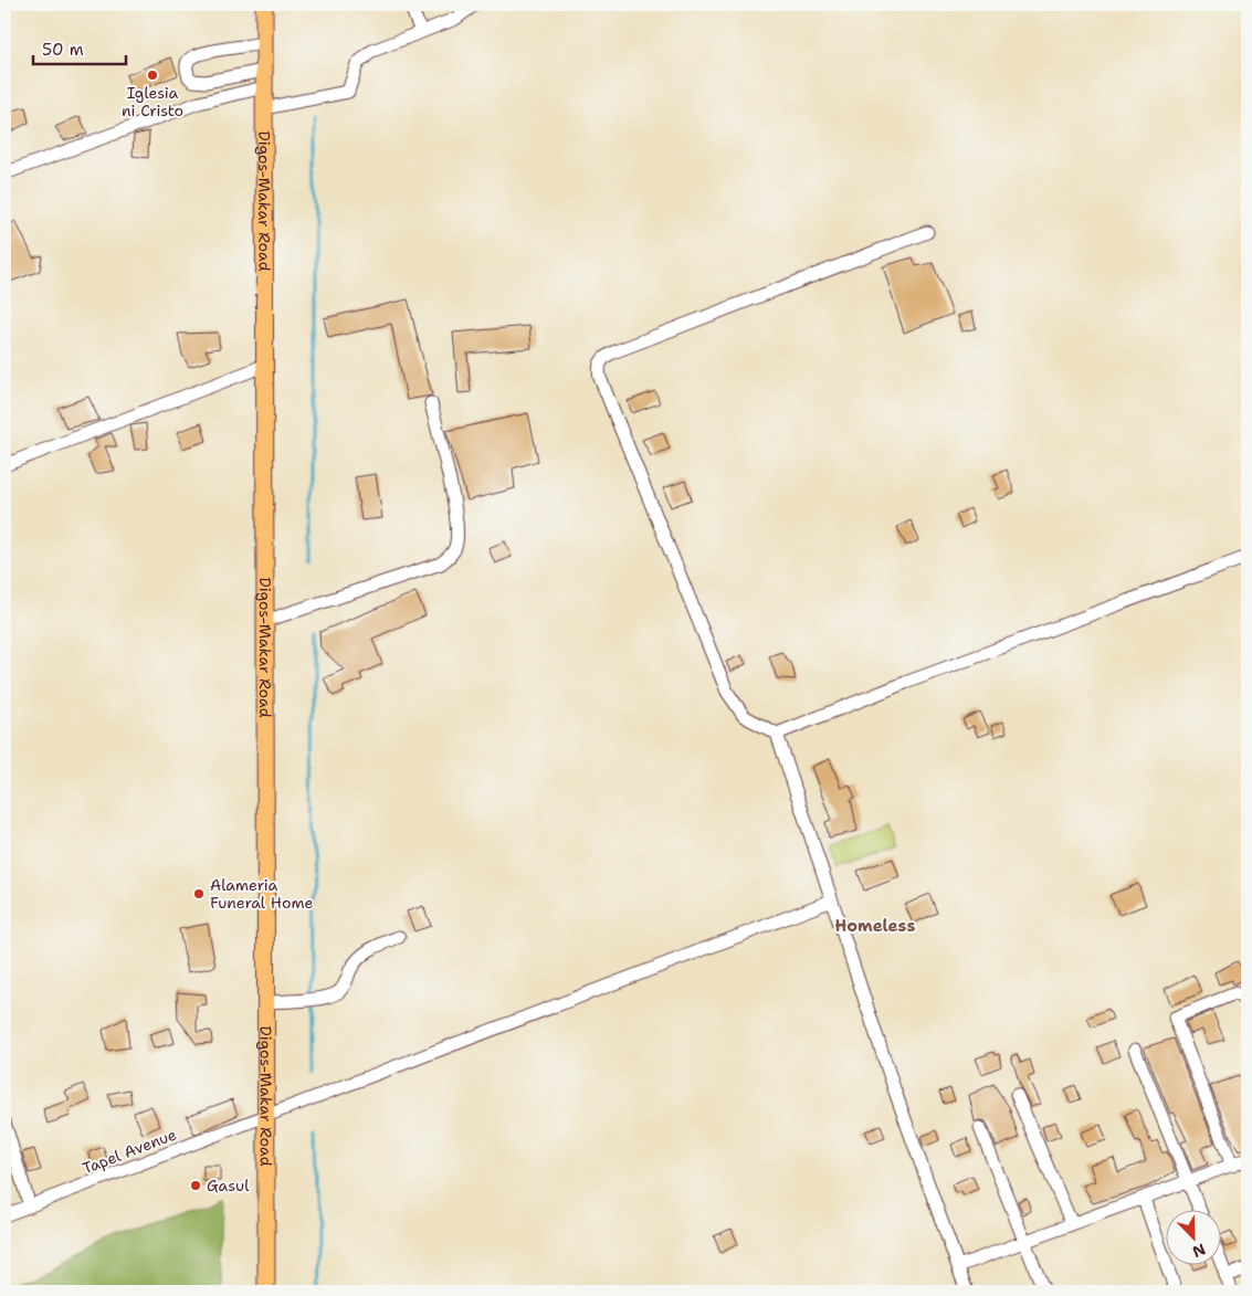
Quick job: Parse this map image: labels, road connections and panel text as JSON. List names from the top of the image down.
{
  "streets": {
    "main road": ["Digos-Makar Road"],
    "street": ["Tapel Avenue"]
  },
  "crossings": [
    ["Digos-Makar Road", "Tapel Avenue"]
  ],
  "districts": ["Homeless"],
  "places": ["Iglesia ni Cristo", "Alameria Funeral Home", "Gasul"],
  "scale_bar": "50 m",
  "north": "bottom right"
}
